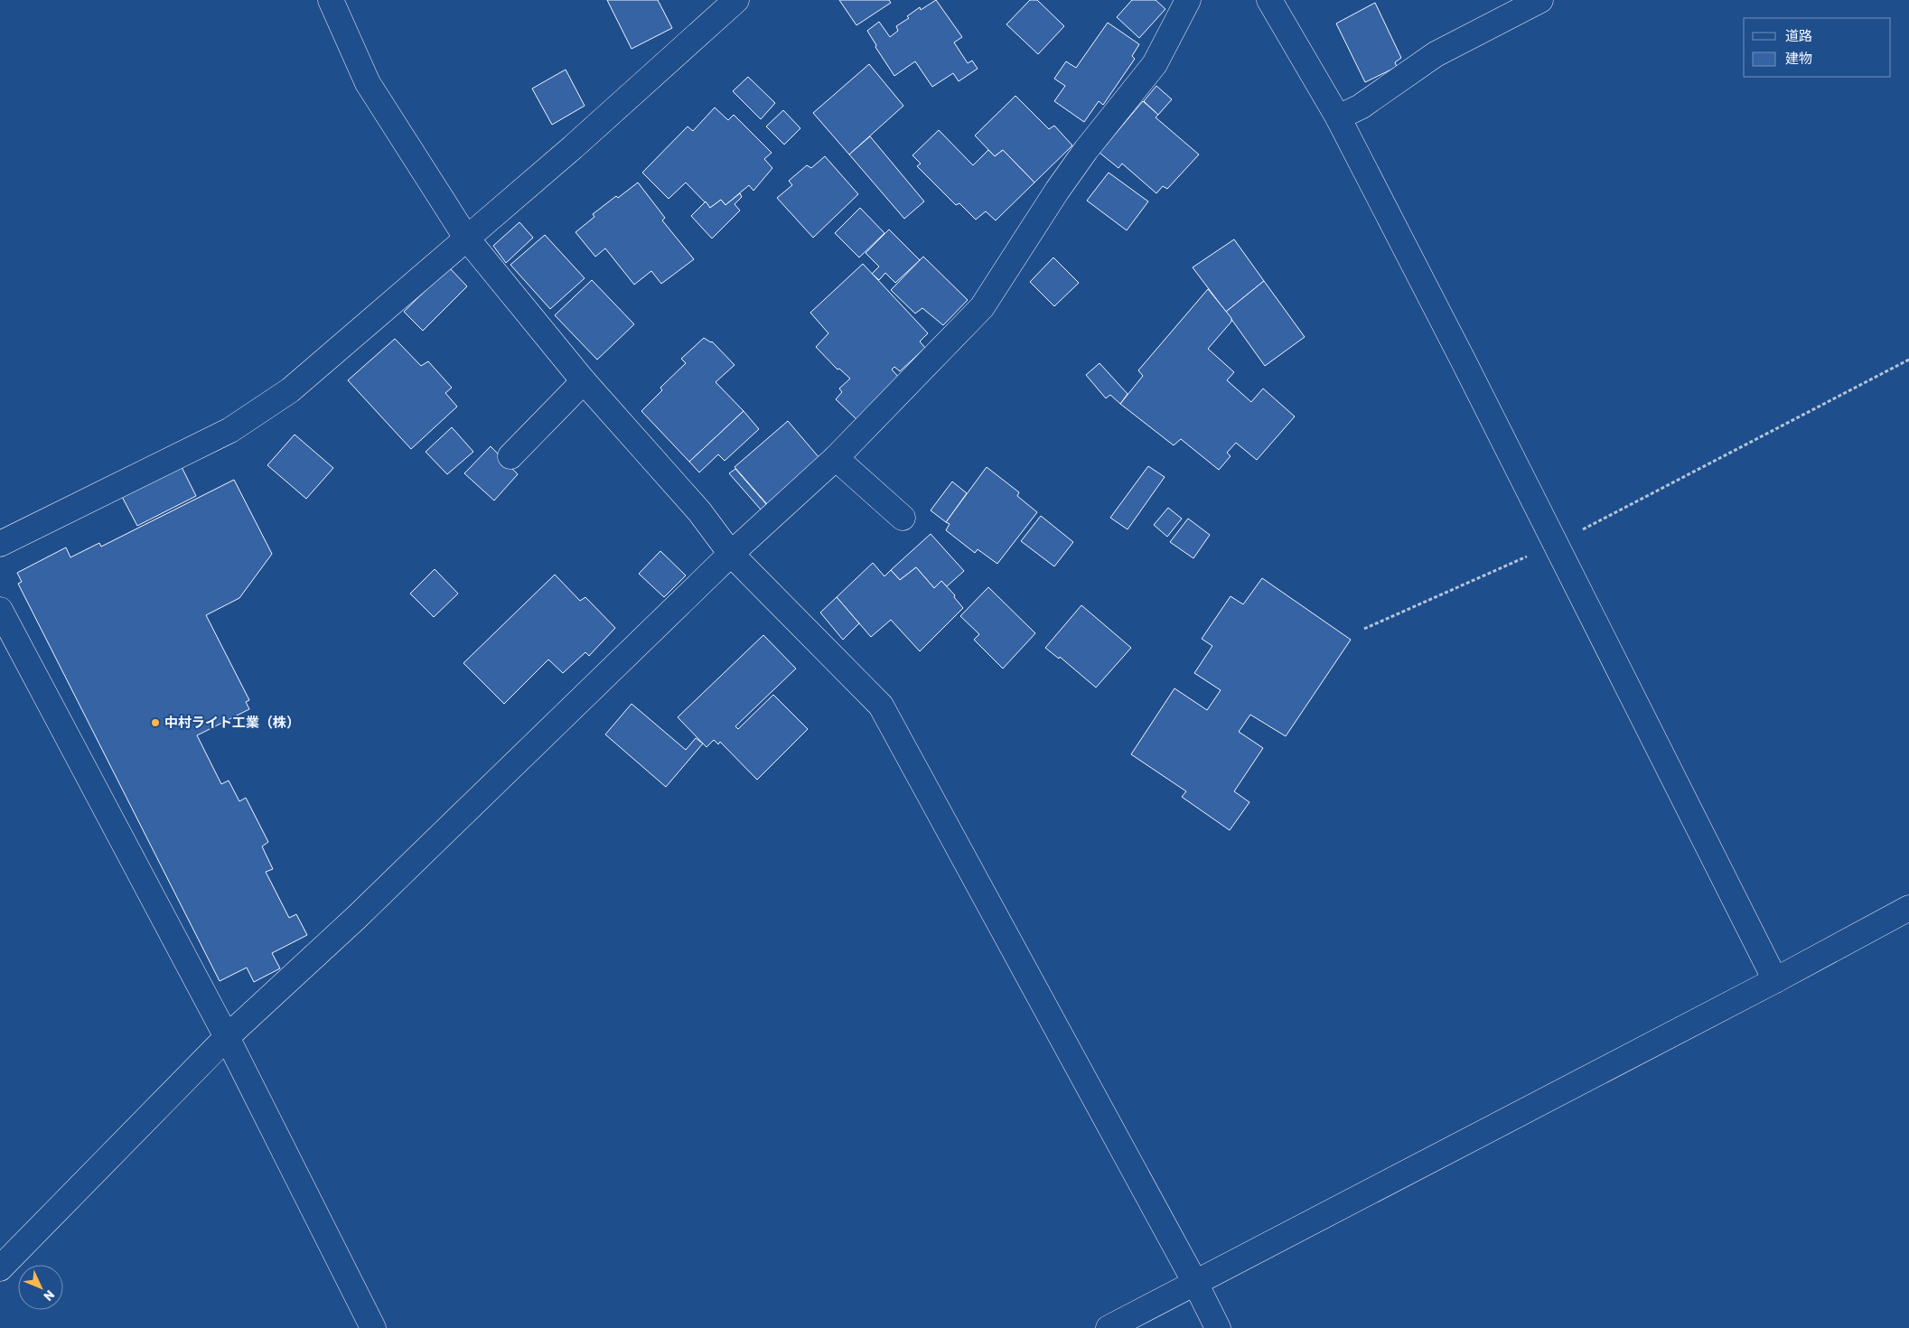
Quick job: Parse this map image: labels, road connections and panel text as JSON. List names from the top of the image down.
{
  "places": ["中村ライト工業（株）"],
  "legend": ["道路", "建物"],
  "north": "bottom right"
}
